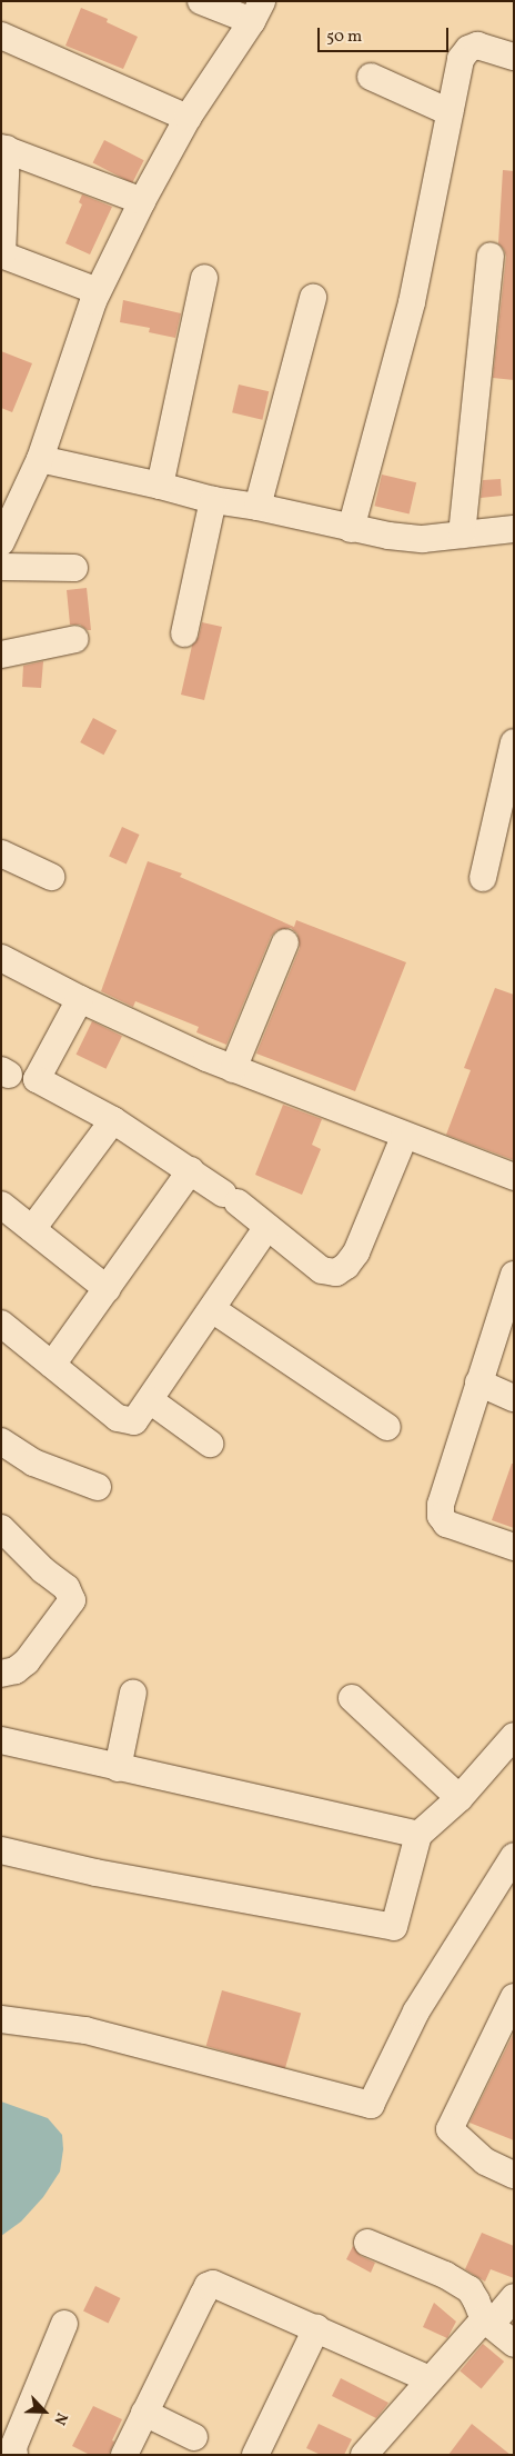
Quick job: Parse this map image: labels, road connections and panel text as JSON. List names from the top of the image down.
{
  "scale_bar": "50 m",
  "north": "bottom right"
}
